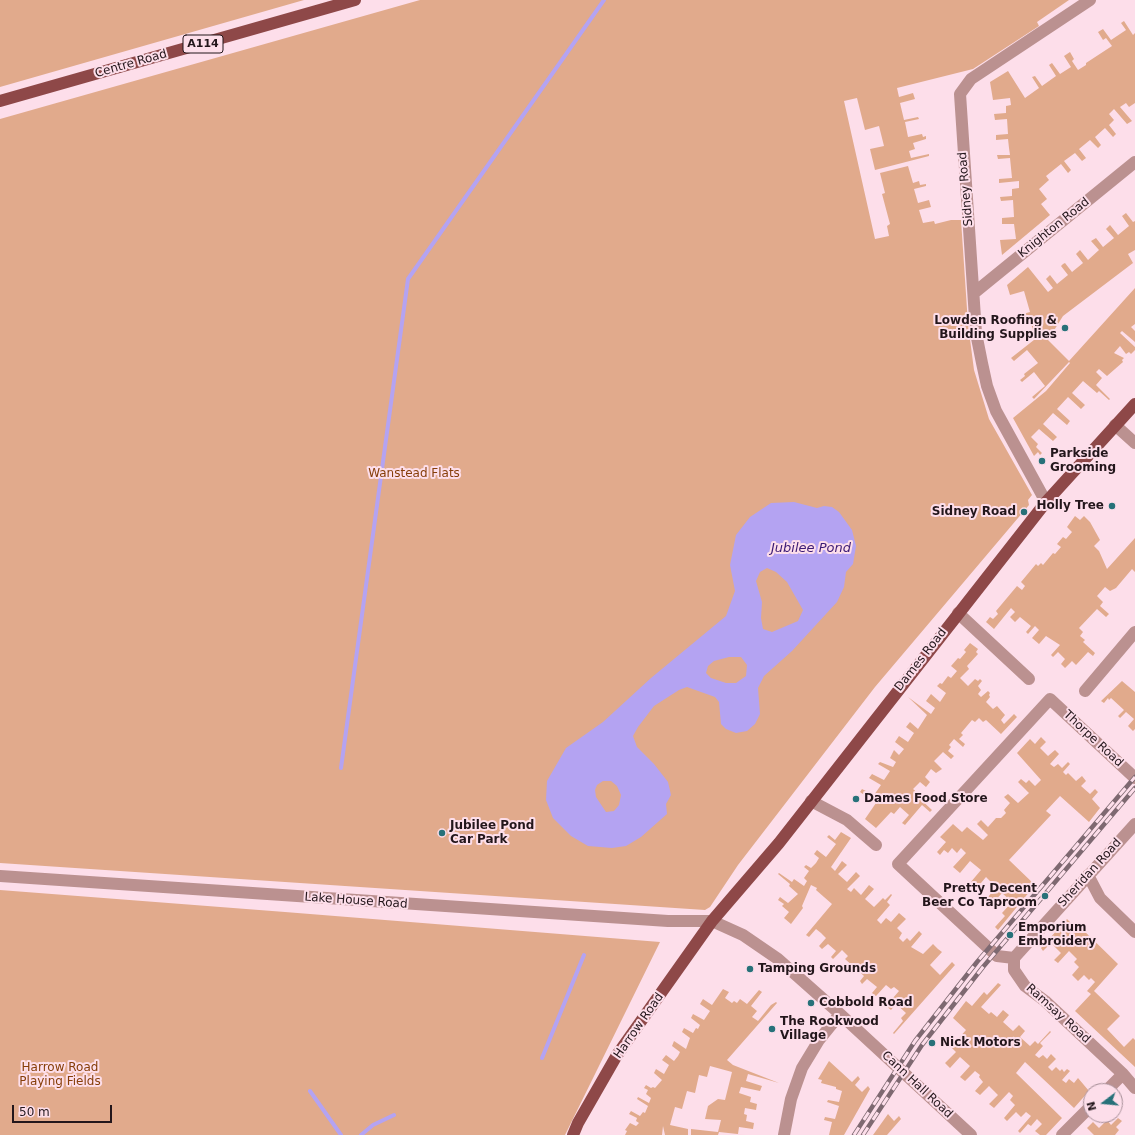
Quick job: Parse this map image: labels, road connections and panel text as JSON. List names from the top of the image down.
{
  "streets": {
    "main road": [
      "A114",
      "Centre Road",
      "Dames Road",
      "Harrow Road"
    ],
    "street": [
      "Sidney Road",
      "Knighton Road",
      "Thorpe Road",
      "Sheridan Road",
      "Lake House Road",
      "Ramsay Road",
      "Cann Hall Road"
    ]
  },
  "crossings": [
    ["Sidney Road", "Knighton Road"],
    ["Sidney Road", "Dames Road"],
    ["Dames Road", "Lake House Road"],
    ["Dames Road", "Harrow Road"],
    ["Dames Road", "Cann Hall Road"],
    ["Thorpe Road", "Sheridan Road"],
    ["Thorpe Road", "Ramsay Road"],
    ["Sheridan Road", "Ramsay Road"],
    ["Lake House Road", "Harrow Road"],
    ["Lake House Road", "Cann Hall Road"],
    ["Harrow Road", "Cann Hall Road"]
  ],
  "water": ["Jubilee Pond"],
  "parks": ["Wanstead Flats", "Harrow Road Playing Fields"],
  "places": [
    "Lowden Roofing & Building Supplies",
    "Parkside Grooming",
    "Holly Tree",
    "Sidney Road",
    "Dames Food Store",
    "Jubilee Pond Car Park",
    "Pretty Decent Beer Co Taproom",
    "Emporium Embroidery",
    "Tamping Grounds",
    "Cobbold Road",
    "The Rookwood Village",
    "Nick Motors"
  ],
  "scale_bar": "50 m",
  "north": "left"
}
